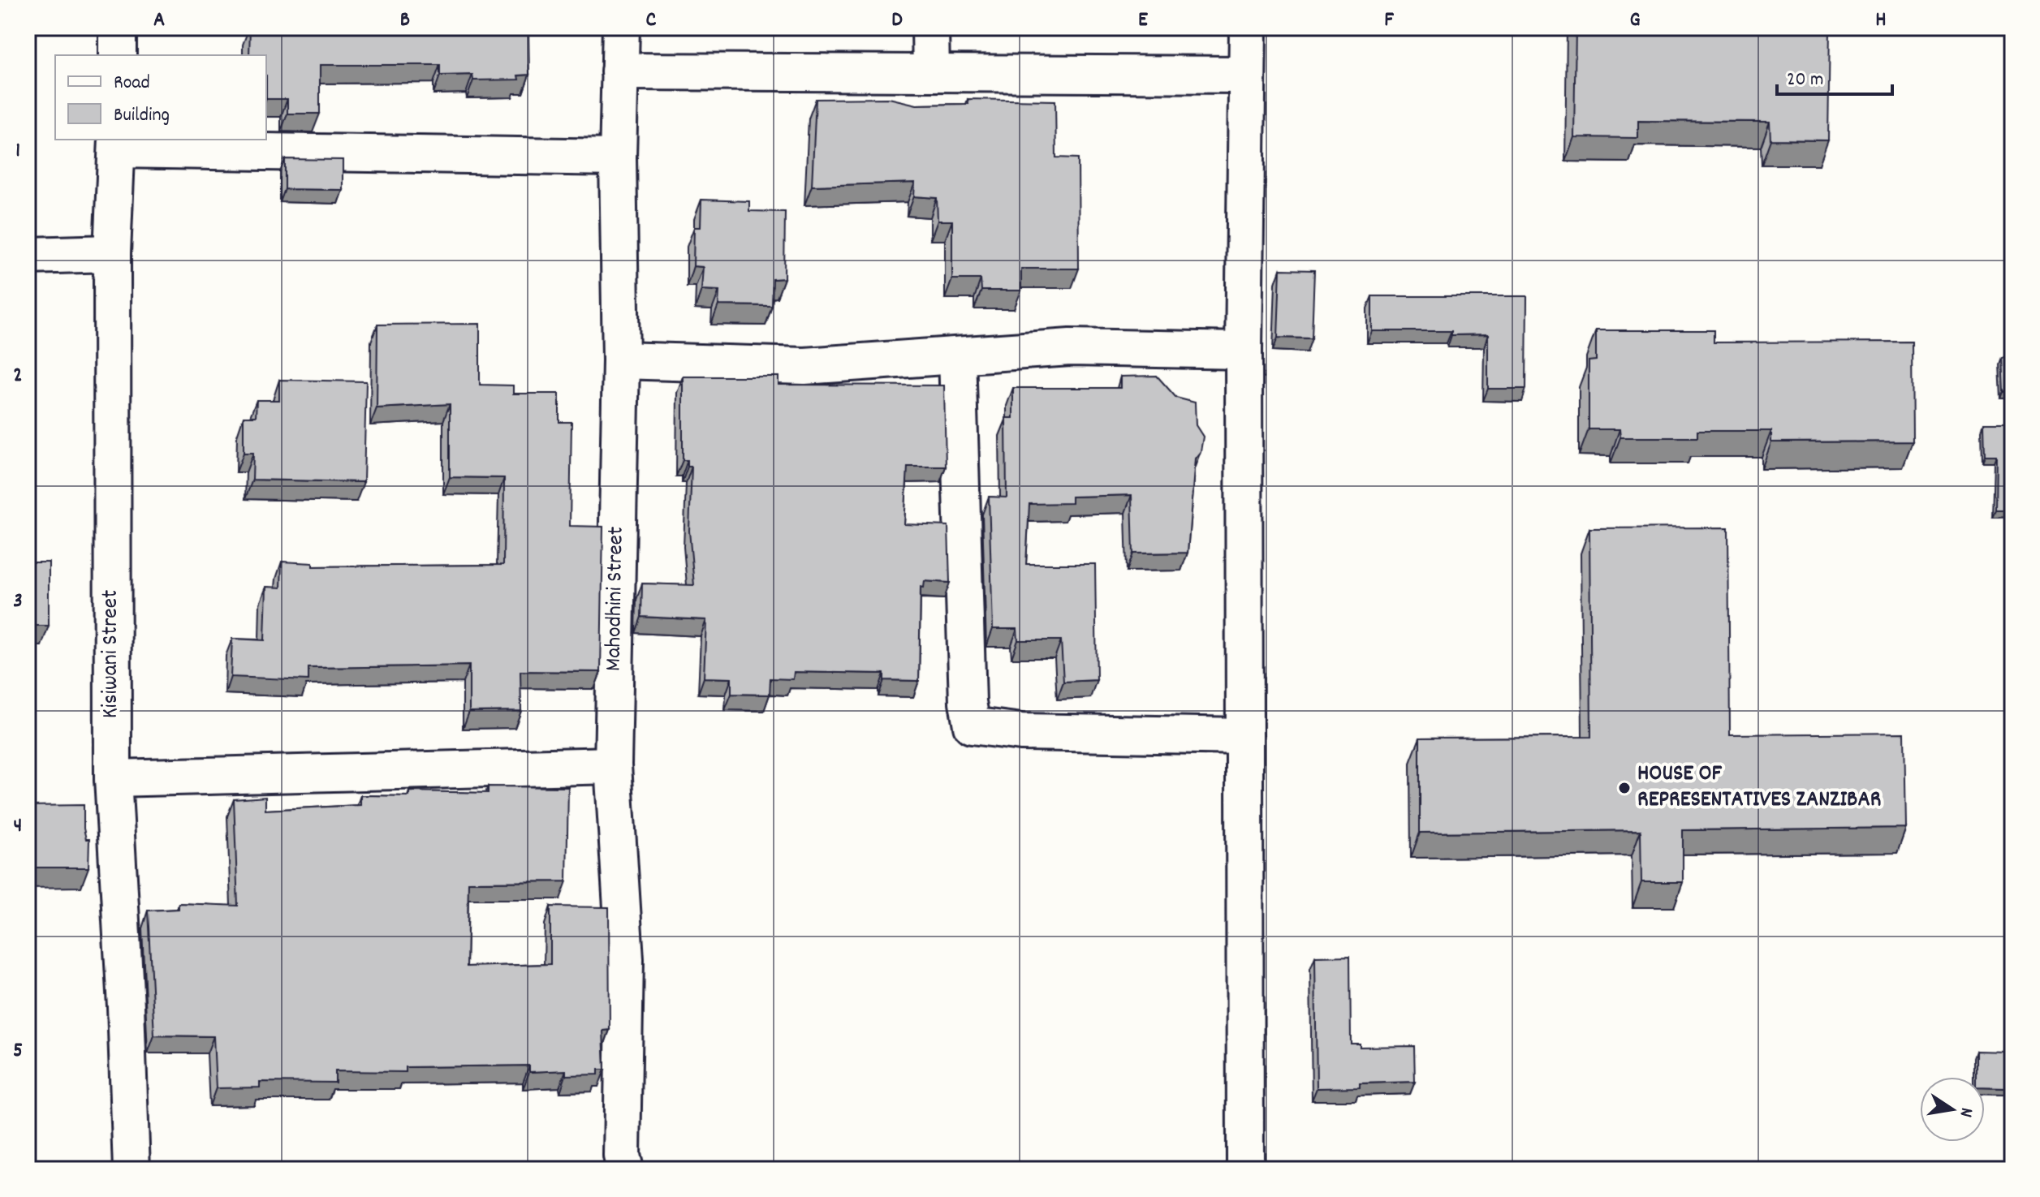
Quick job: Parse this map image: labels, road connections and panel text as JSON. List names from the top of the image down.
{
  "streets": {
    "street": ["Mahodhini Street", "Kisiwani Street"]
  },
  "places": ["HOUSE OF REPRESENTATIVES ZANZIBAR"],
  "legend": ["Road", "Building"],
  "scale_bar": "20 m",
  "north": "right",
  "grid": {
    "columns": [
      "A",
      "B",
      "C",
      "D",
      "E",
      "F",
      "G",
      "H"
    ],
    "rows": [
      "1",
      "2",
      "3",
      "4",
      "5"
    ]
  }
}
